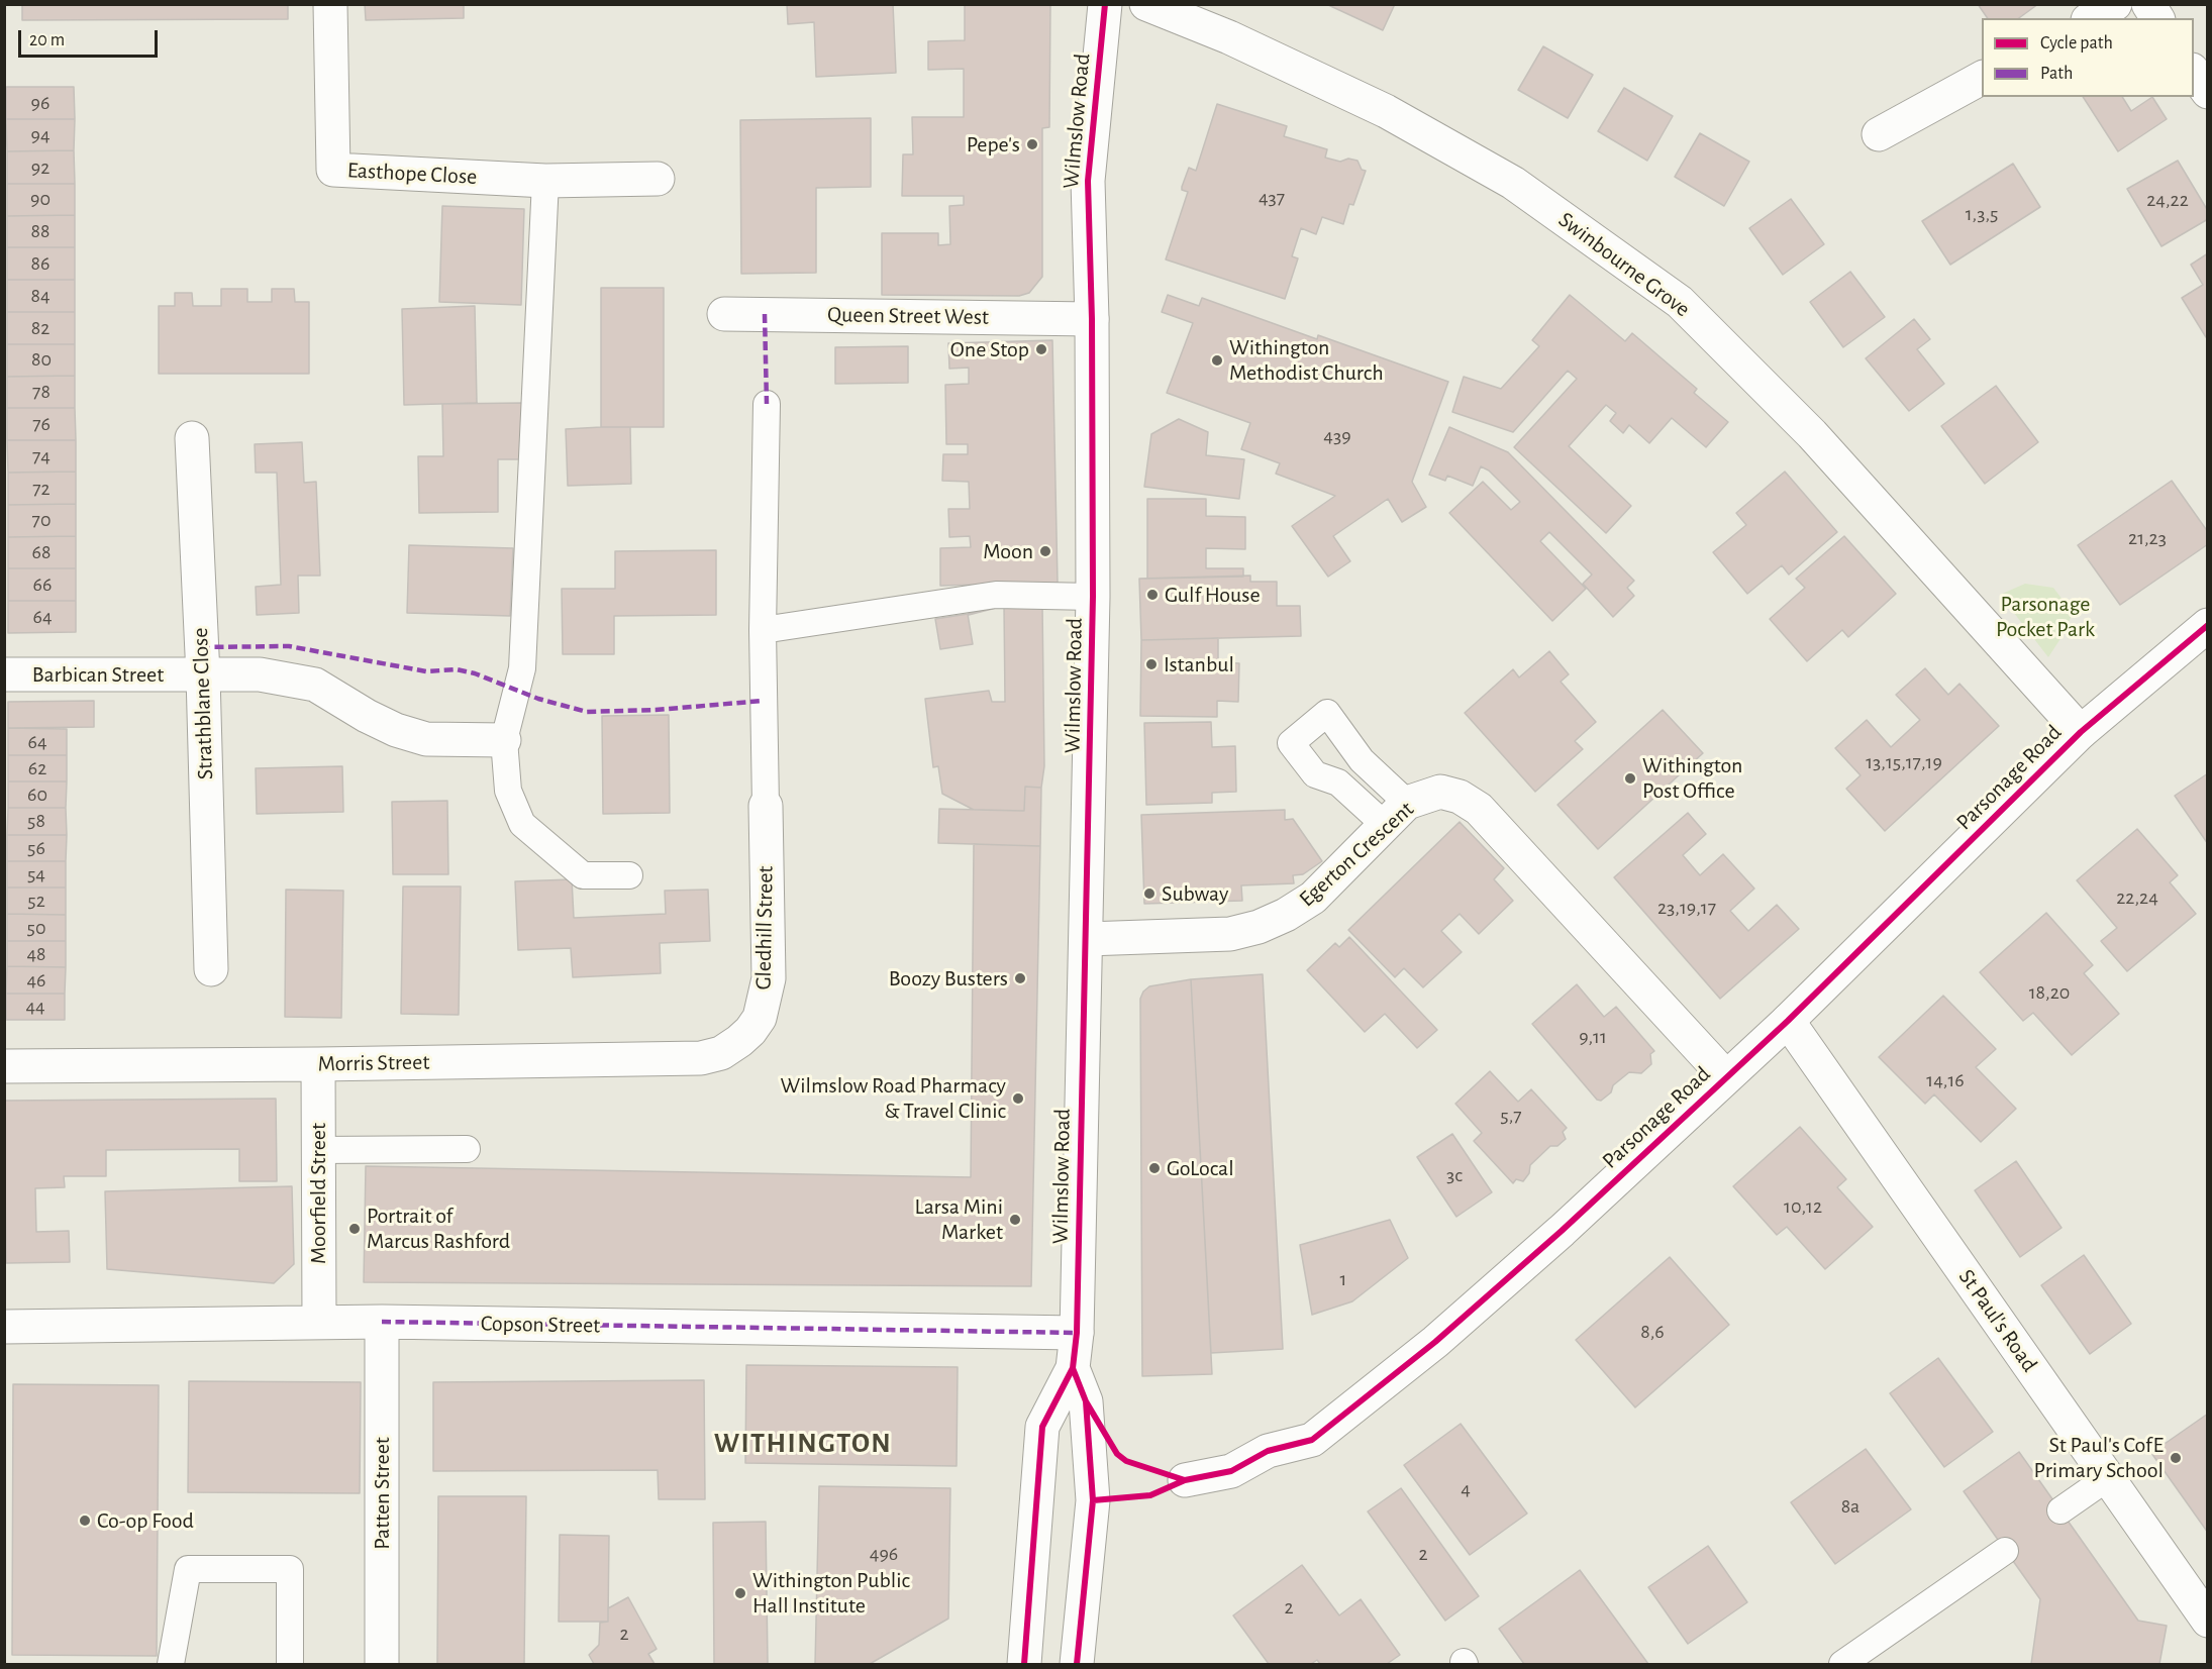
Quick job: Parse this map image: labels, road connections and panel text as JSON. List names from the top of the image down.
{
  "streets": {
    "street": [
      "Wilmslow Road",
      "Easthope Close",
      "Swinbourne Grove",
      "Queen Street West",
      "Barbican Street",
      "Strathblane Close",
      "Parsonage Road",
      "Egerton Crescent",
      "Gledhill Street",
      "Morris Street",
      "Moorfield Street",
      "St Paul's Road",
      "Copson Street",
      "Patten Street"
    ]
  },
  "crossings": [
    ["Wilmslow Road", "Queen Street West"],
    ["Wilmslow Road", "Egerton Crescent"],
    ["Wilmslow Road", "Copson Street"],
    ["Swinbourne Grove", "Parsonage Road"],
    ["Barbican Street", "Strathblane Close"],
    ["Parsonage Road", "Egerton Crescent"],
    ["Parsonage Road", "St Paul's Road"],
    ["Gledhill Street", "Morris Street"],
    ["Morris Street", "Moorfield Street"],
    ["Moorfield Street", "Copson Street"],
    ["Copson Street", "Patten Street"]
  ],
  "districts": ["WITHINGTON"],
  "parks": ["Parsonage Pocket Park"],
  "places": [
    "Pepe's",
    "One Stop",
    "Withington Methodist Church",
    "Moon",
    "Gulf House",
    "Istanbul",
    "Withington Post Office",
    "Subway",
    "Boozy Busters",
    "Wilmslow Road Pharmacy & Travel Clinic",
    "GoLocal",
    "Larsa Mini Market",
    "Portrait of Marcus Rashford",
    "St Paul's CofE Primary School",
    "Co-op Food",
    "Withington Public Hall Institute"
  ],
  "house_numbers": [
    "96",
    "94",
    "92",
    "437",
    "90",
    "24,22",
    "1,3,5",
    "88",
    "86",
    "84",
    "82",
    "80",
    "78",
    "76",
    "439",
    "74",
    "72",
    "70",
    "21,23",
    "68",
    "66",
    "64",
    "64",
    "13,15,17,19",
    "62",
    "60",
    "58",
    "56",
    "54",
    "22,24",
    "52",
    "23,19,17",
    "50",
    "48",
    "46",
    "18,20",
    "44",
    "9,11",
    "14,16",
    "5,7",
    "3c",
    "10,12",
    "1",
    "8,6",
    "4",
    "8a",
    "496",
    "2",
    "2",
    "2"
  ],
  "legend": ["Cycle path", "Path"],
  "scale_bar": "20 m"
}
